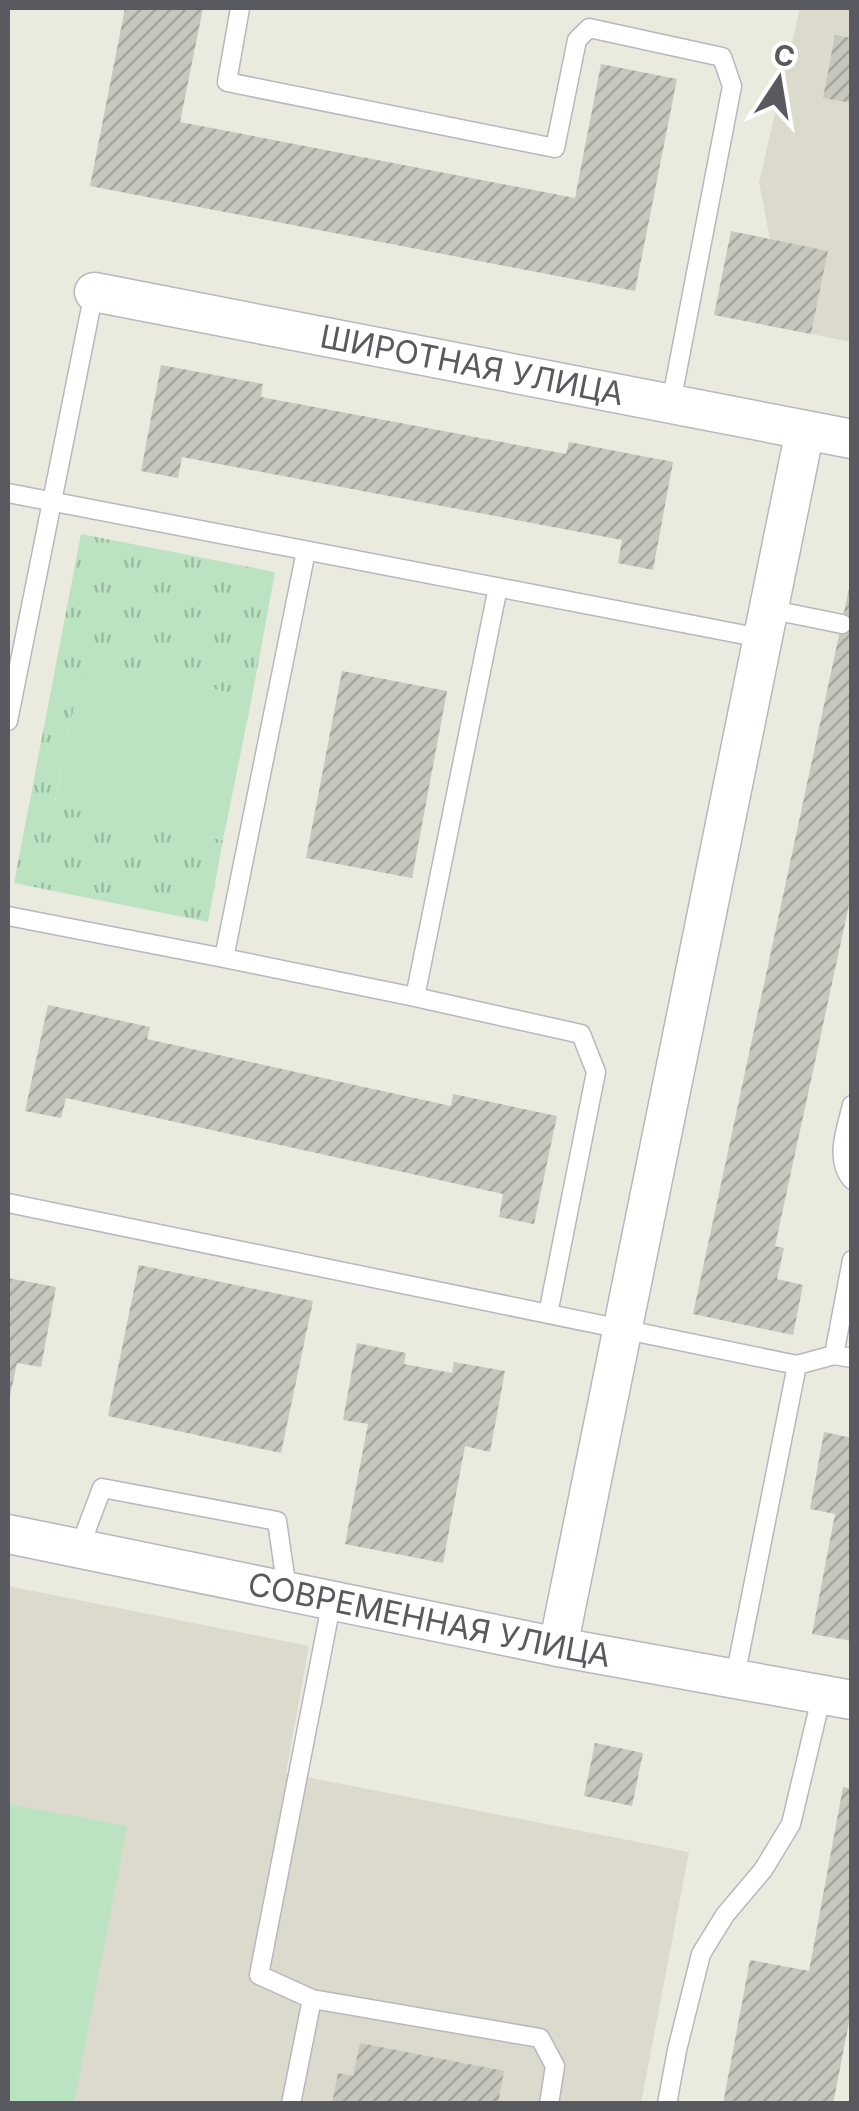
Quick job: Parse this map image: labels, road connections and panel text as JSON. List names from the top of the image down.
{
  "streets": {
    "street": ["ШИРОТНАЯ УЛИЦА", "СОВРЕМЕННАЯ УЛИЦА"]
  },
  "north": "top"
}
